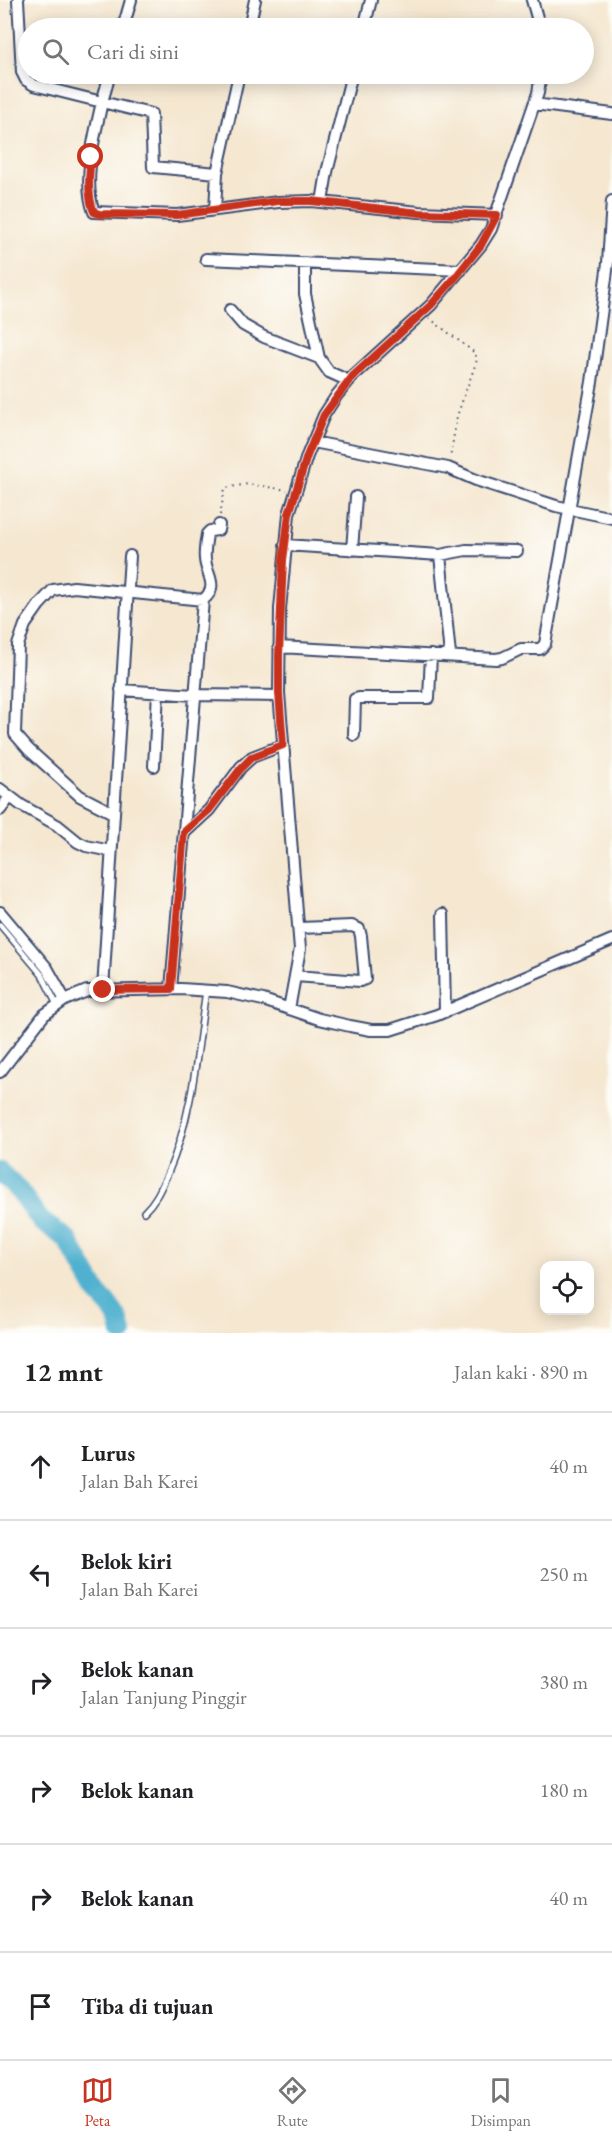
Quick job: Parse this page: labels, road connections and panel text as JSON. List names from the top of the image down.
{
  "page": {
    "search": "Cari di sini",
    "heading": ["12 mnt", "Jalan kaki · 890 m"],
    "list": [
      ["Lurus", "Jalan Bah Karei", "40 m"],
      ["Belok kiri", "Jalan Bah Karei", "250 m"],
      ["Belok kanan", "Jalan Tanjung Pinggir", "380 m"],
      ["Belok kanan", "180 m"],
      ["Belok kanan", "40 m"],
      "Tiba di tujuan"
    ],
    "nav": ["Peta", "Rute", "Disimpan"]
  }
}
